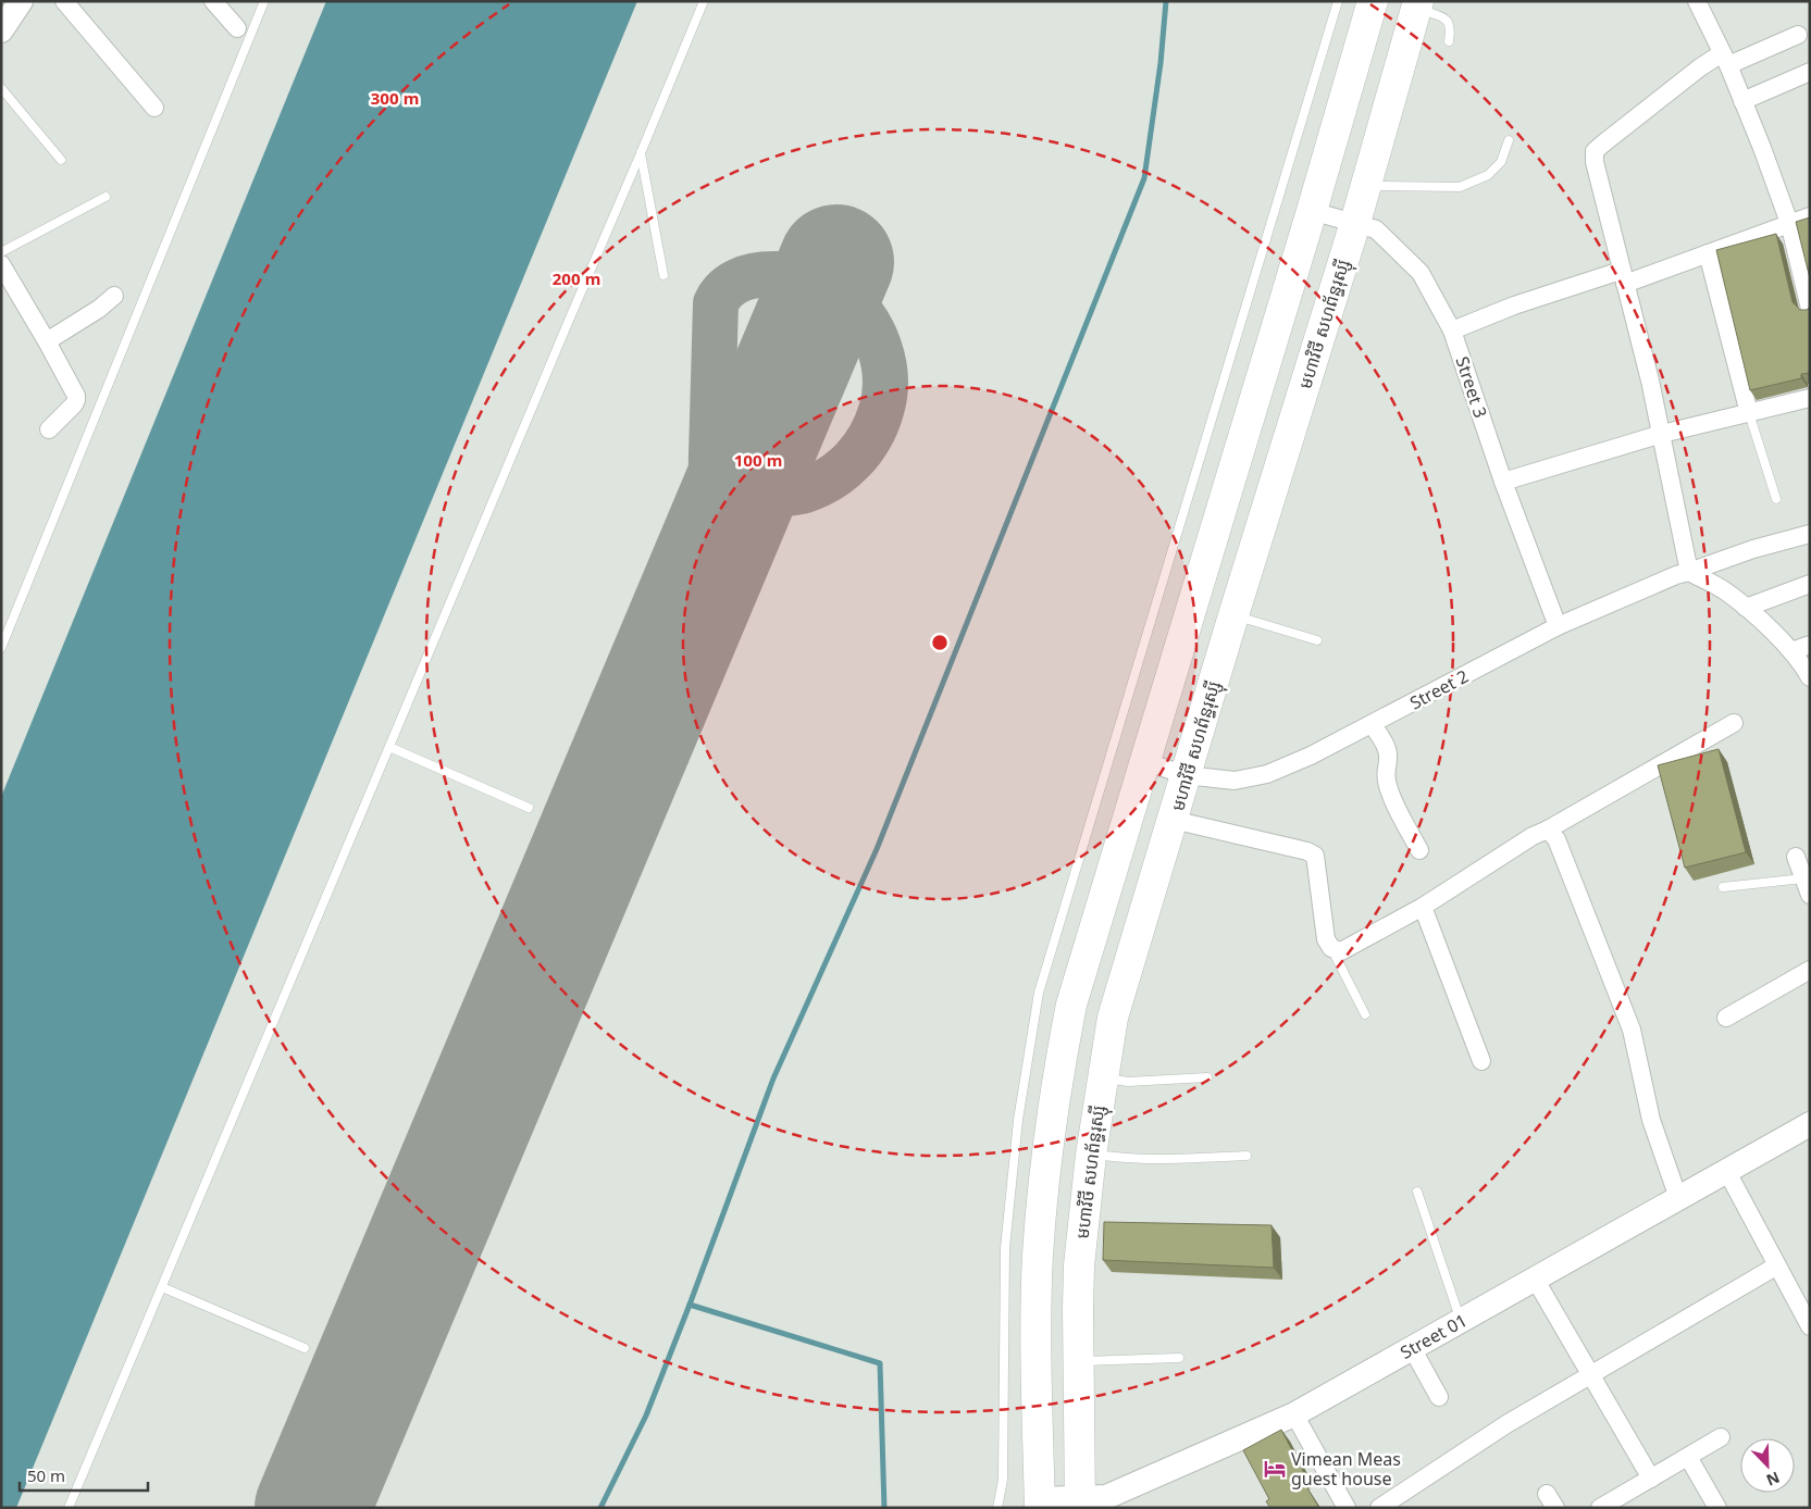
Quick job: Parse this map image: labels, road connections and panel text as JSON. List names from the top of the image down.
{
  "streets": {
    "highway": ["មហាវិថី សហព័ន្ធរុស្ស៊ី"],
    "street": ["Street 3", "Street 2", "Street 01"]
  },
  "crossings": [
    ["មហាវិថី សហព័ន្ធរុស្ស៊ី", "Street 3"],
    ["មហាវិថី សហព័ន្ធរុស្ស៊ី", "Street 2"],
    ["មហាវិថី សហព័ន្ធរុស្ស៊ី", "Street 01"],
    ["Street 3", "Street 2"]
  ],
  "places": {
    "hotel": ["Vimean Meas guest house"]
  },
  "scale_bar": "50 m",
  "north": "bottom right",
  "rings": ["300 m", "200 m", "100 m"]
}
